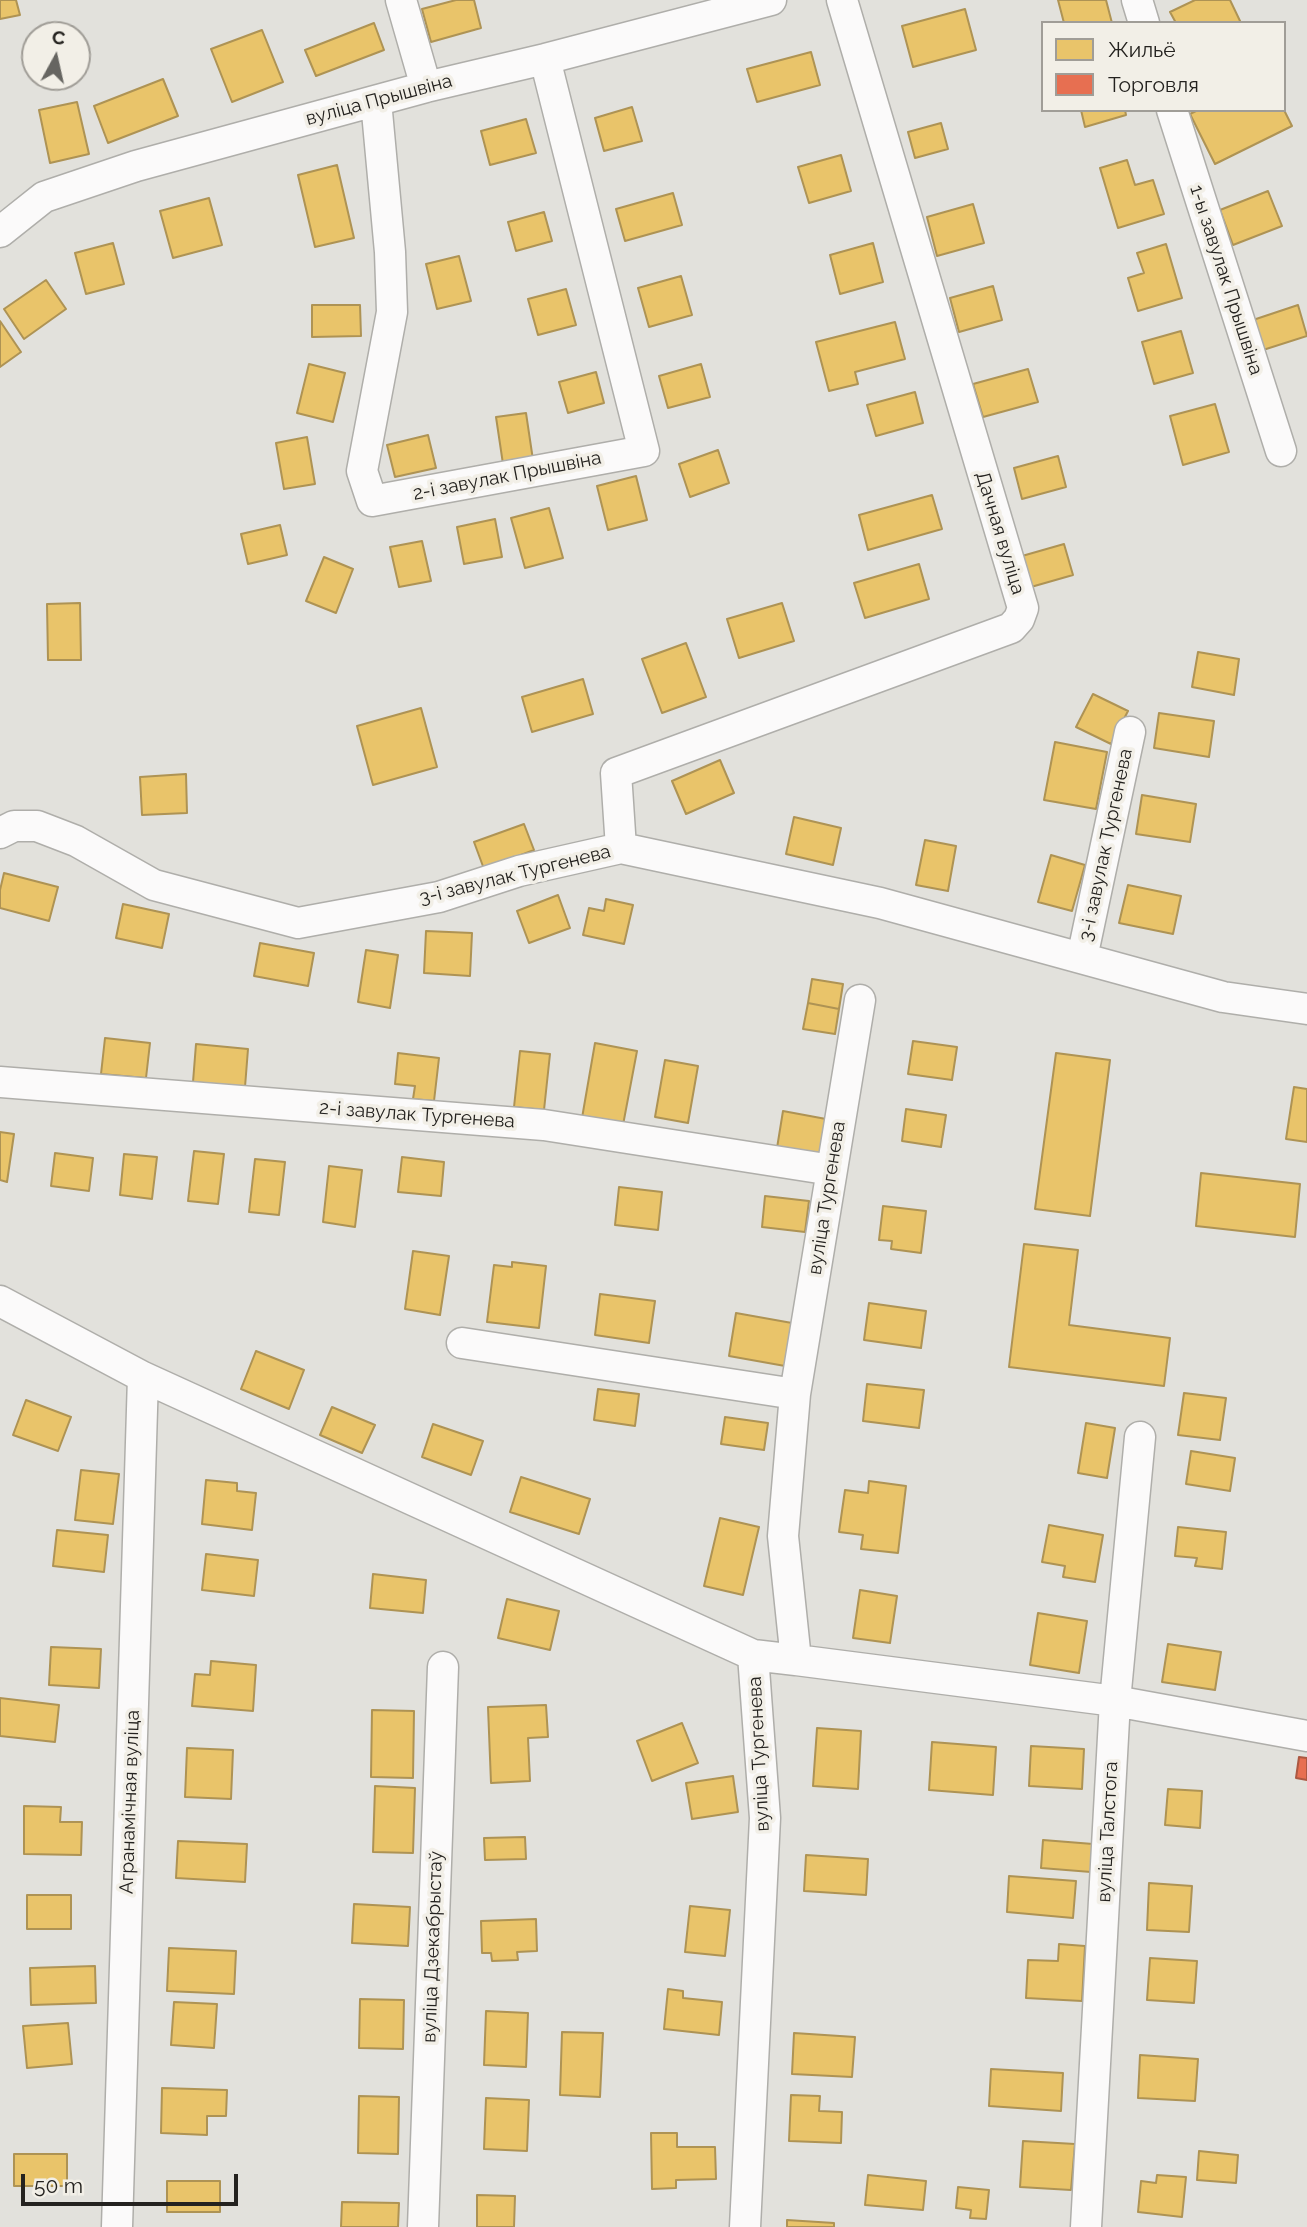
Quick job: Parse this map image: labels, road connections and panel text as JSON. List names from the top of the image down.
{
  "streets": {
    "street": [
      "вуліца Прышвіна",
      "1-ы завулак Прышвіна",
      "2-і завулак Прышвіна",
      "Дачная вуліца",
      "3-і завулак Тургенева",
      "2-і завулак Тургенева",
      "вуліца Тургенева",
      "Агранамічная вуліца",
      "вуліца Талстога",
      "вуліца Дзекабрыстаў"
    ]
  },
  "crossings": [
    ["вуліца Прышвіна", "2-і завулак Прышвіна"],
    ["Дачная вуліца", "3-і завулак Тургенева"],
    ["2-і завулак Тургенева", "вуліца Тургенева"]
  ],
  "legend": ["Жильё", "Торговля"],
  "scale_bar": "50 m",
  "north": "top"
}
